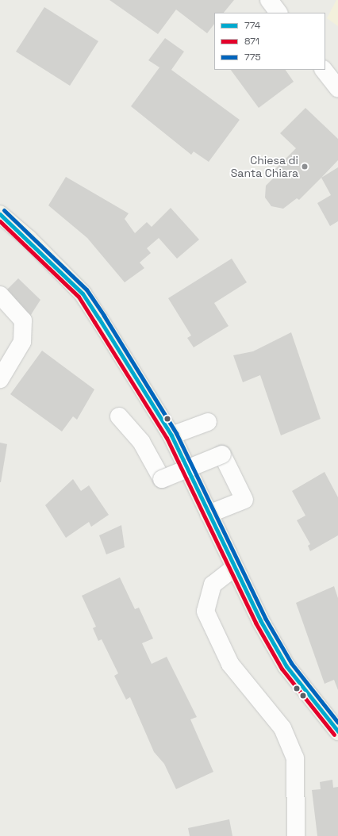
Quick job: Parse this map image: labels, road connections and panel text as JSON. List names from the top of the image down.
{
  "places": ["Chiesa di Santa Chiara"],
  "lines": ["transit line 775", "transit line 774", "transit line 871"],
  "legend": ["774", "871", "775"]
}
